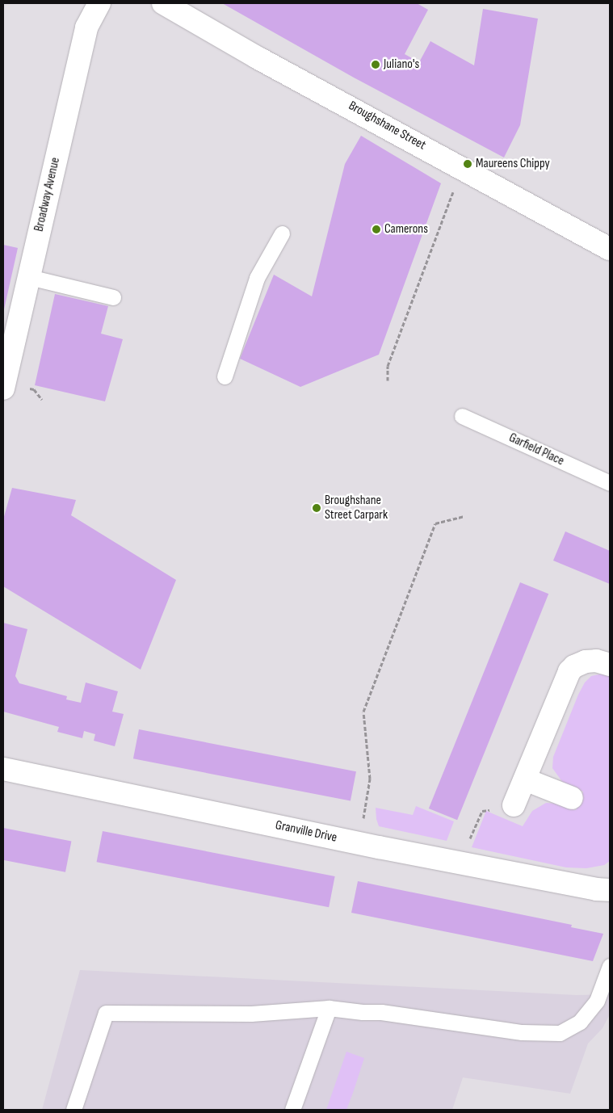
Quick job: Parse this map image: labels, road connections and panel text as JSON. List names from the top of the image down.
{
  "streets": {
    "street": ["Broughshane Street", "Broadway Avenue", "Granville Drive"],
    "lane": ["Garfield Place"]
  },
  "places": [
    "Juliano's",
    "Maureens Chippy",
    "Camerons",
    "Broughshane Street Carpark"
  ]
}
